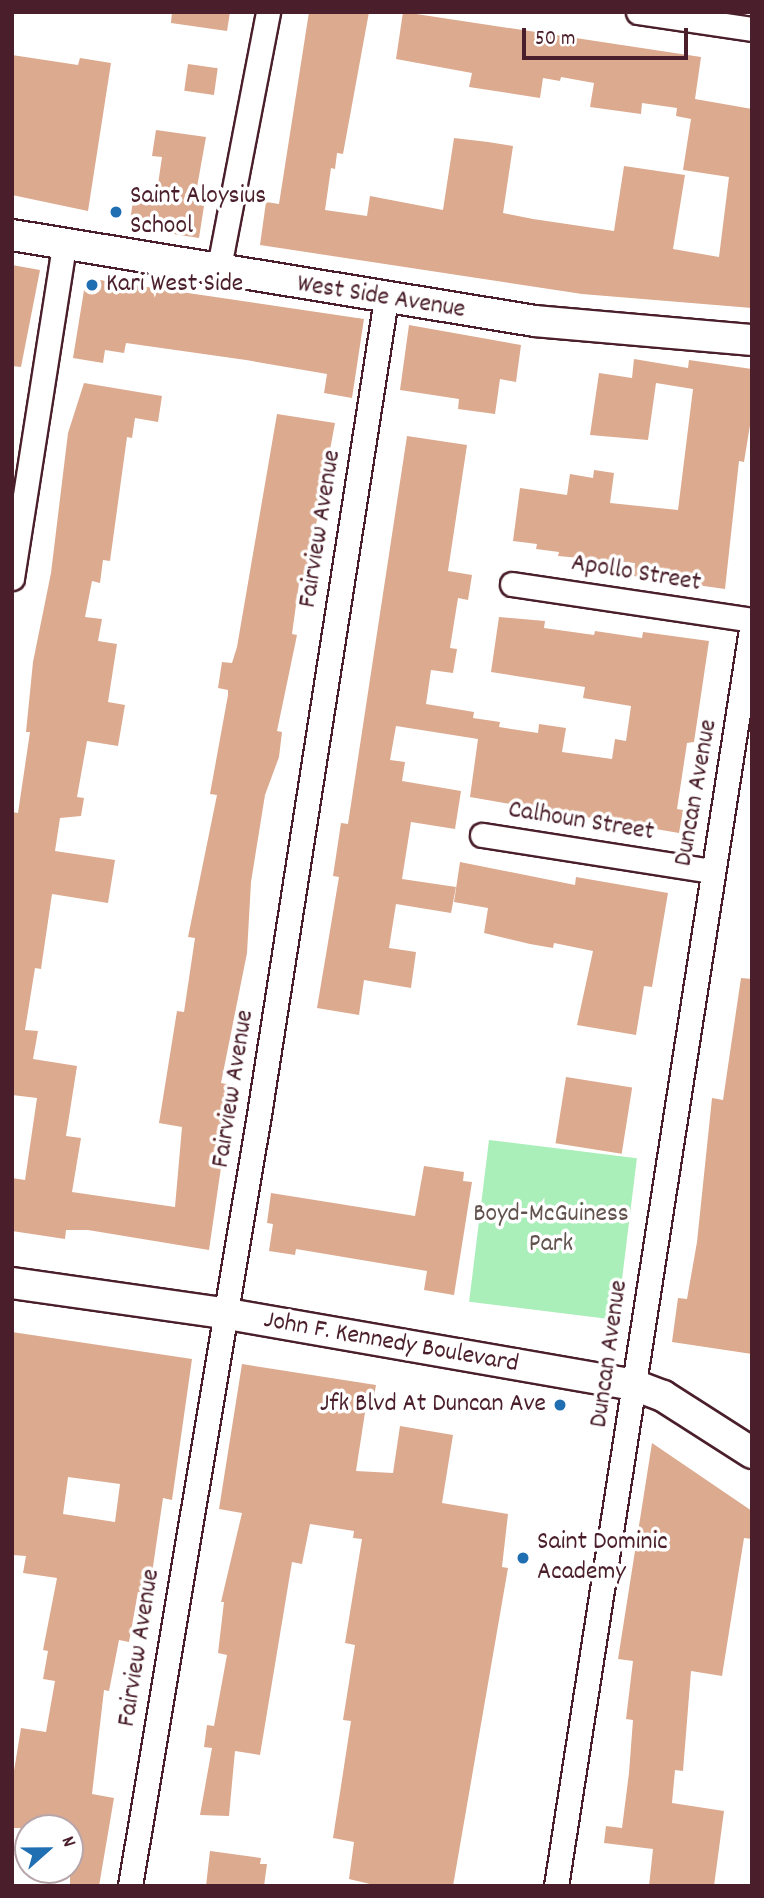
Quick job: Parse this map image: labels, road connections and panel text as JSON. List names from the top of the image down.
{
  "streets": {
    "main road": ["West Side Avenue", "John F. Kennedy Boulevard"],
    "street": [
      "Fairview Avenue",
      "Apollo Street",
      "Duncan Avenue",
      "Calhoun Street"
    ]
  },
  "crossings": [
    ["West Side Avenue", "Fairview Avenue"],
    ["Fairview Avenue", "John F. Kennedy Boulevard"],
    ["Apollo Street", "Duncan Avenue"],
    ["Duncan Avenue", "Calhoun Street"],
    ["Duncan Avenue", "John F. Kennedy Boulevard"]
  ],
  "parks": ["Boyd-McGuiness Park"],
  "places": [
    "Saint Aloysius School",
    "Kari West Side",
    "Jfk Blvd At Duncan Ave",
    "Saint Dominic Academy"
  ],
  "scale_bar": "50 m",
  "north": "right"
}
